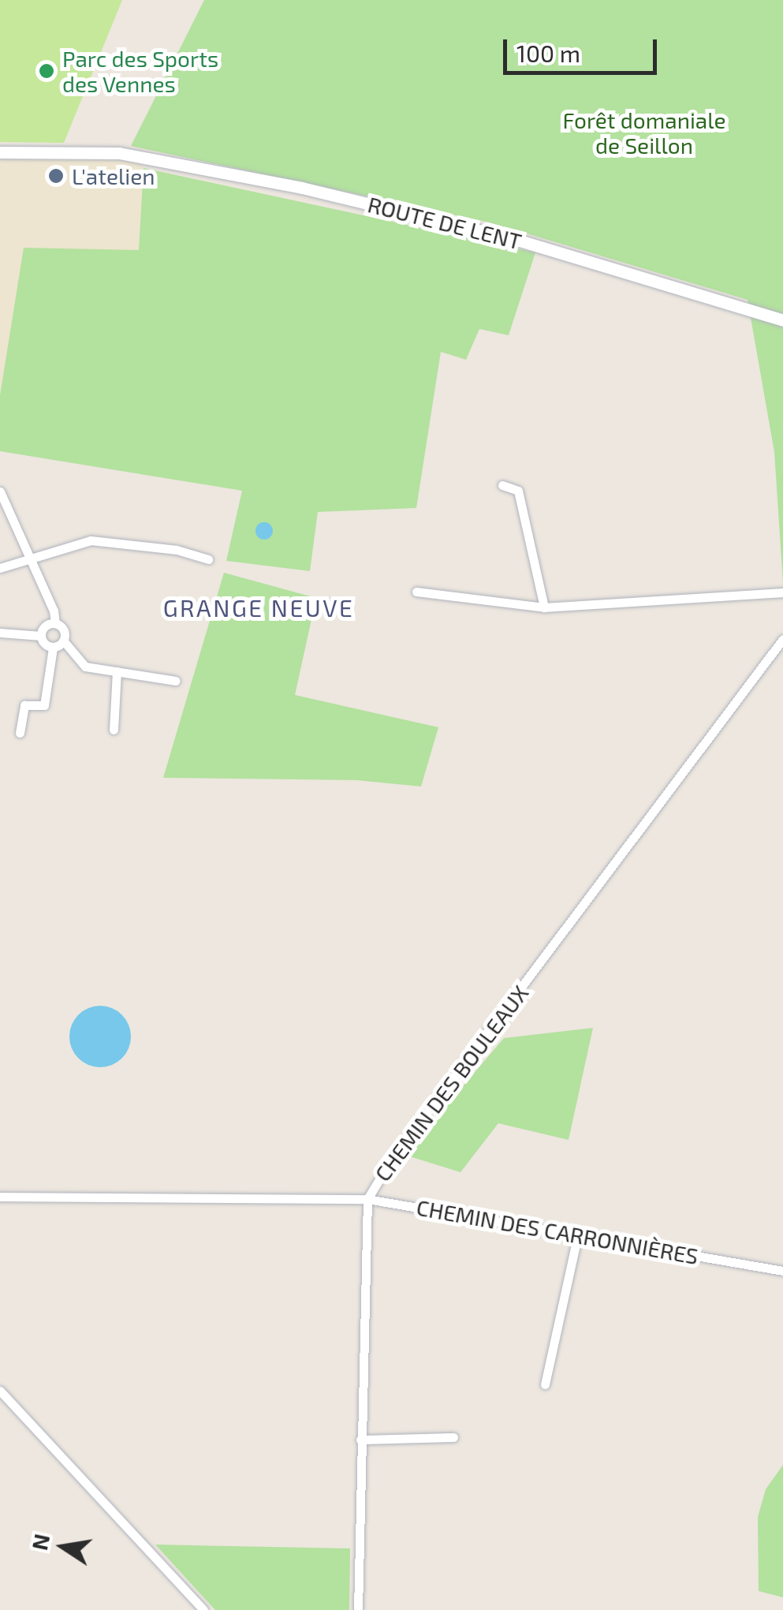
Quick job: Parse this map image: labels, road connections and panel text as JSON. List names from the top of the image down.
{
  "streets": {
    "street": ["ROUTE DE LENT", "CHEMIN DES BOULEAUX", "CHEMIN DES CARRONNIÈRES"]
  },
  "crossings": [
    ["CHEMIN DES BOULEAUX", "CHEMIN DES CARRONNIÈRES"]
  ],
  "districts": ["GRANGE NEUVE"],
  "parks": ["Forêt domaniale de Seillon"],
  "places": ["Parc des Sports des Vennes", "L'atelien"],
  "scale_bar": "100 m",
  "north": "left"
}
